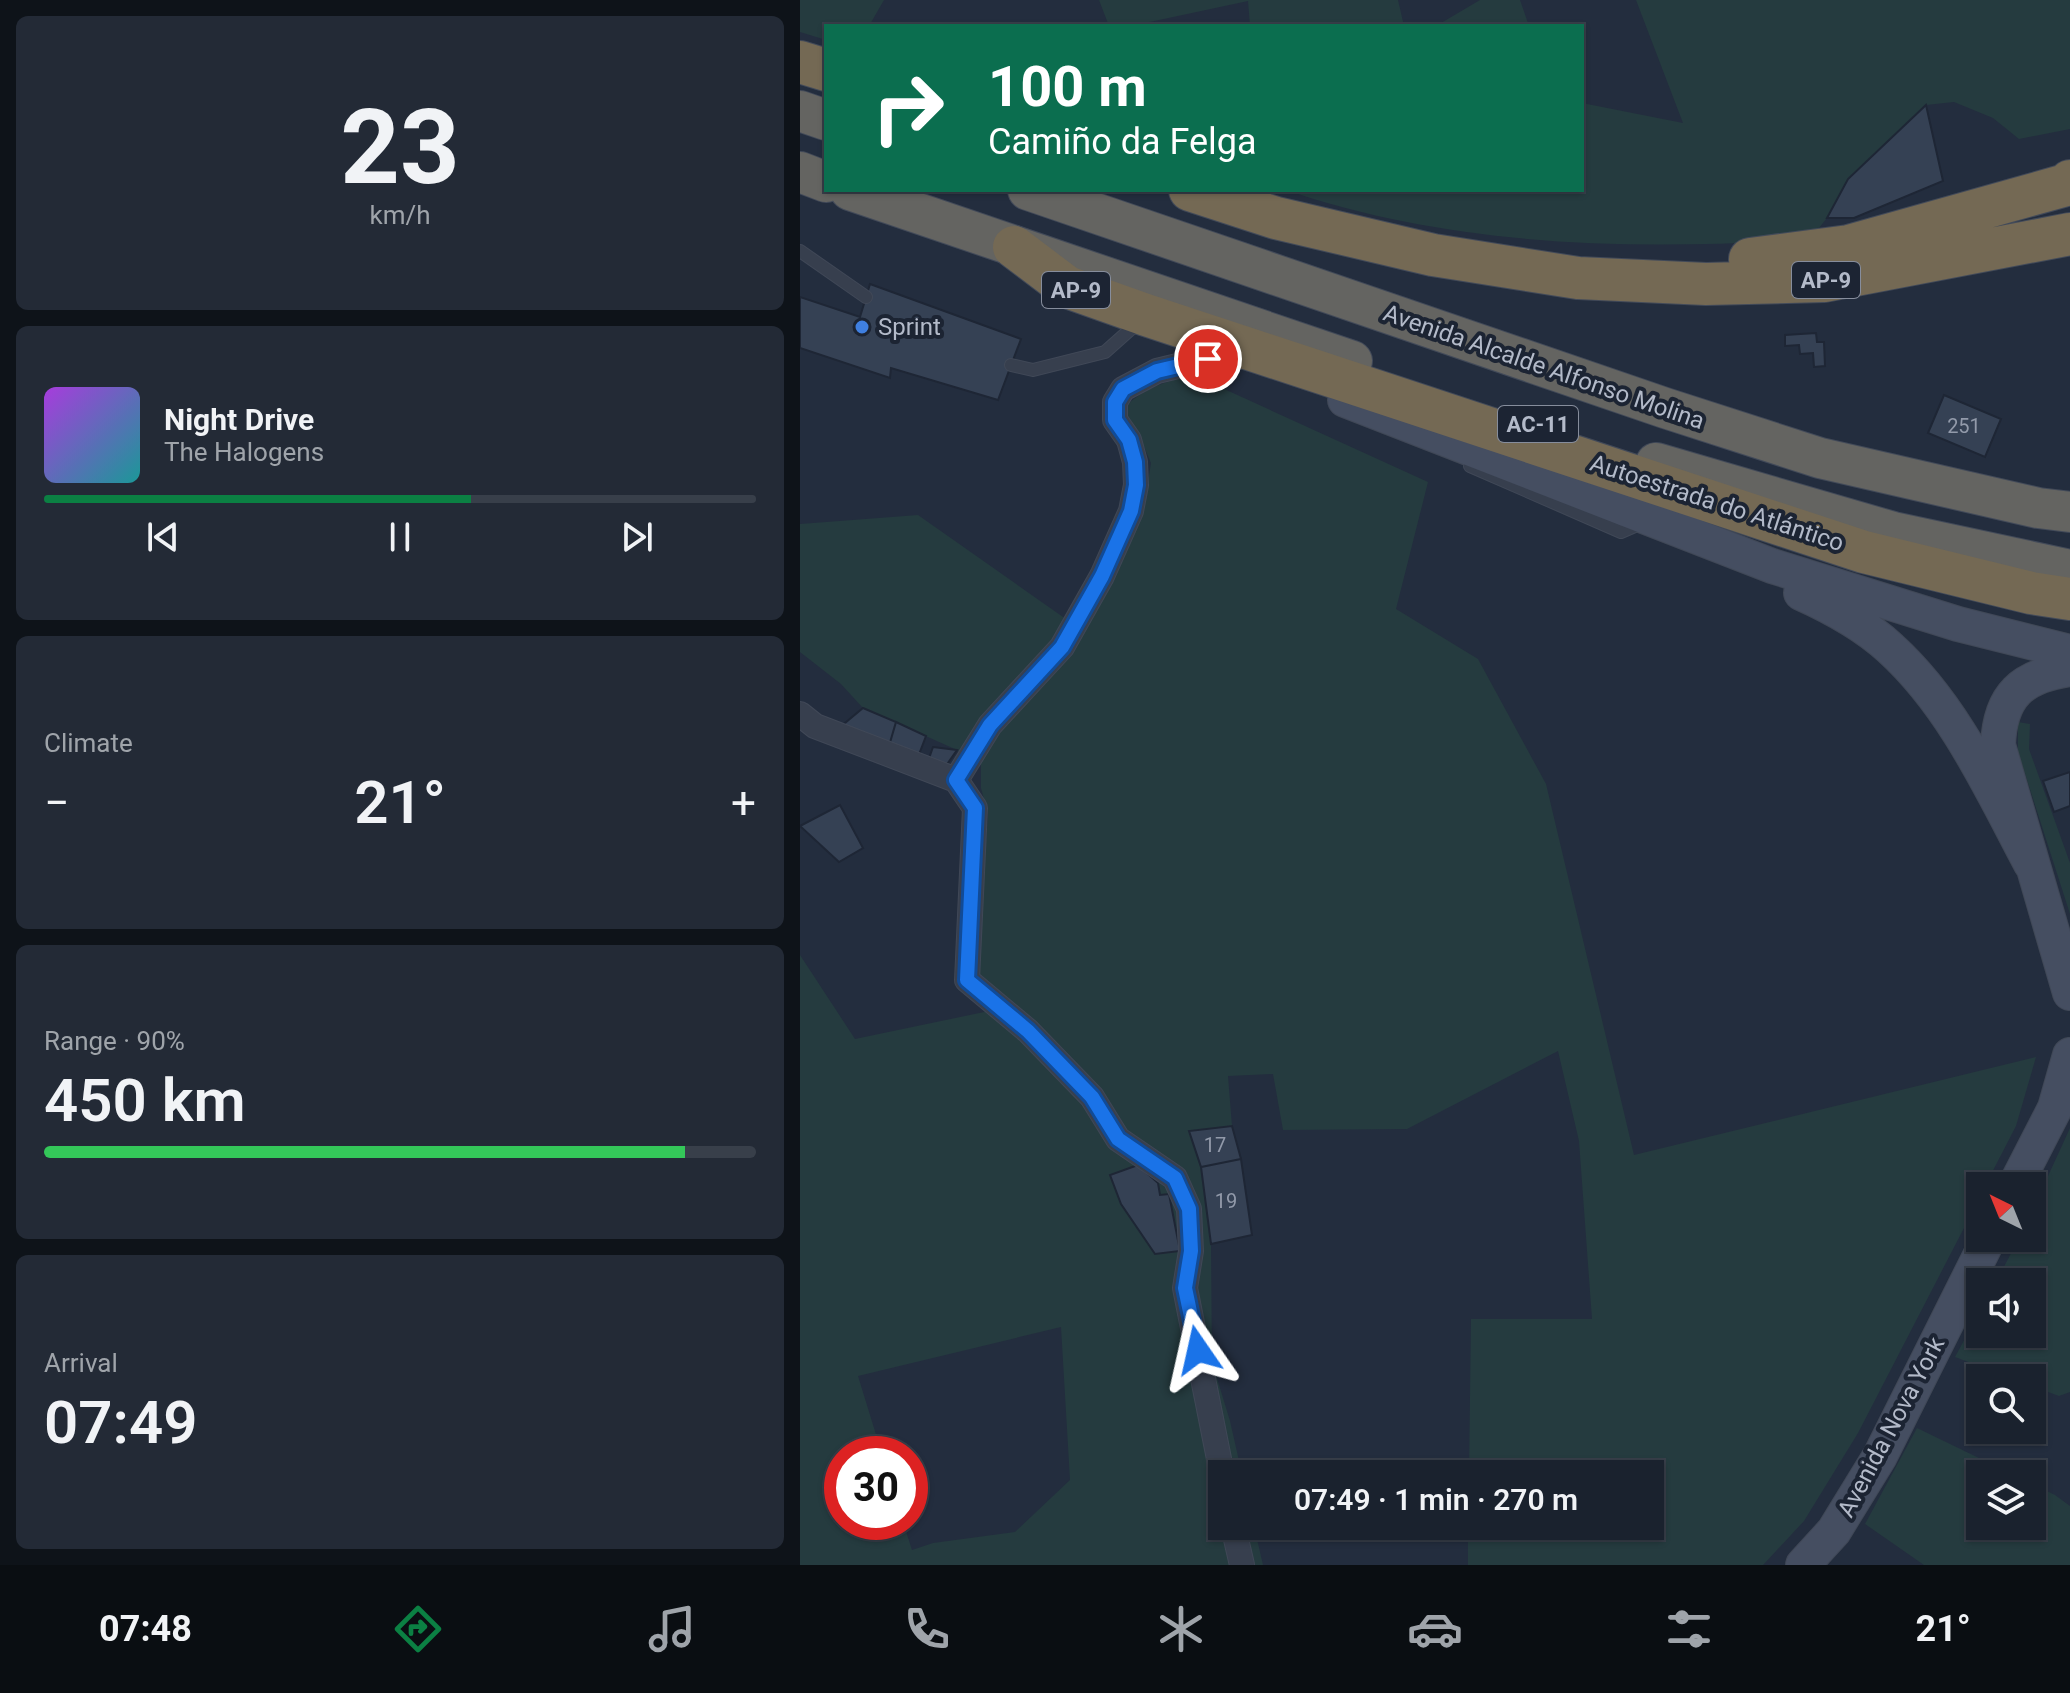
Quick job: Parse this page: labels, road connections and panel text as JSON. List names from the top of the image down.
{
  "streets": {
    "highway": [
      "AP-9",
      "Avenida Alcalde Alfonso Molina",
      "AC-11",
      "Autoestrada do Atlántico"
    ],
    "main road": ["Avenida Nova York"]
  },
  "crossings": [
    ["AC-11", "Autoestrada do Atlántico"]
  ],
  "places": ["Sprint"],
  "house_numbers": ["251", "17", "19"],
  "north": "top left",
  "page": {
    "tile": [
      ["23", "km/h"],
      "Climate",
      ["Range · 90%", "450 km"],
      ["Arrival", "07:49"]
    ],
    "turn": ["100 m", "Camiño da Felga"],
    "song": ["Night Drive", "The Halogens"],
    "heat": ["−", "21°", "+"],
    "limit": "30",
    "trip": "07:49 · 1 min · 270 m",
    "tabs": ["07:48", "21°"]
  }
}
